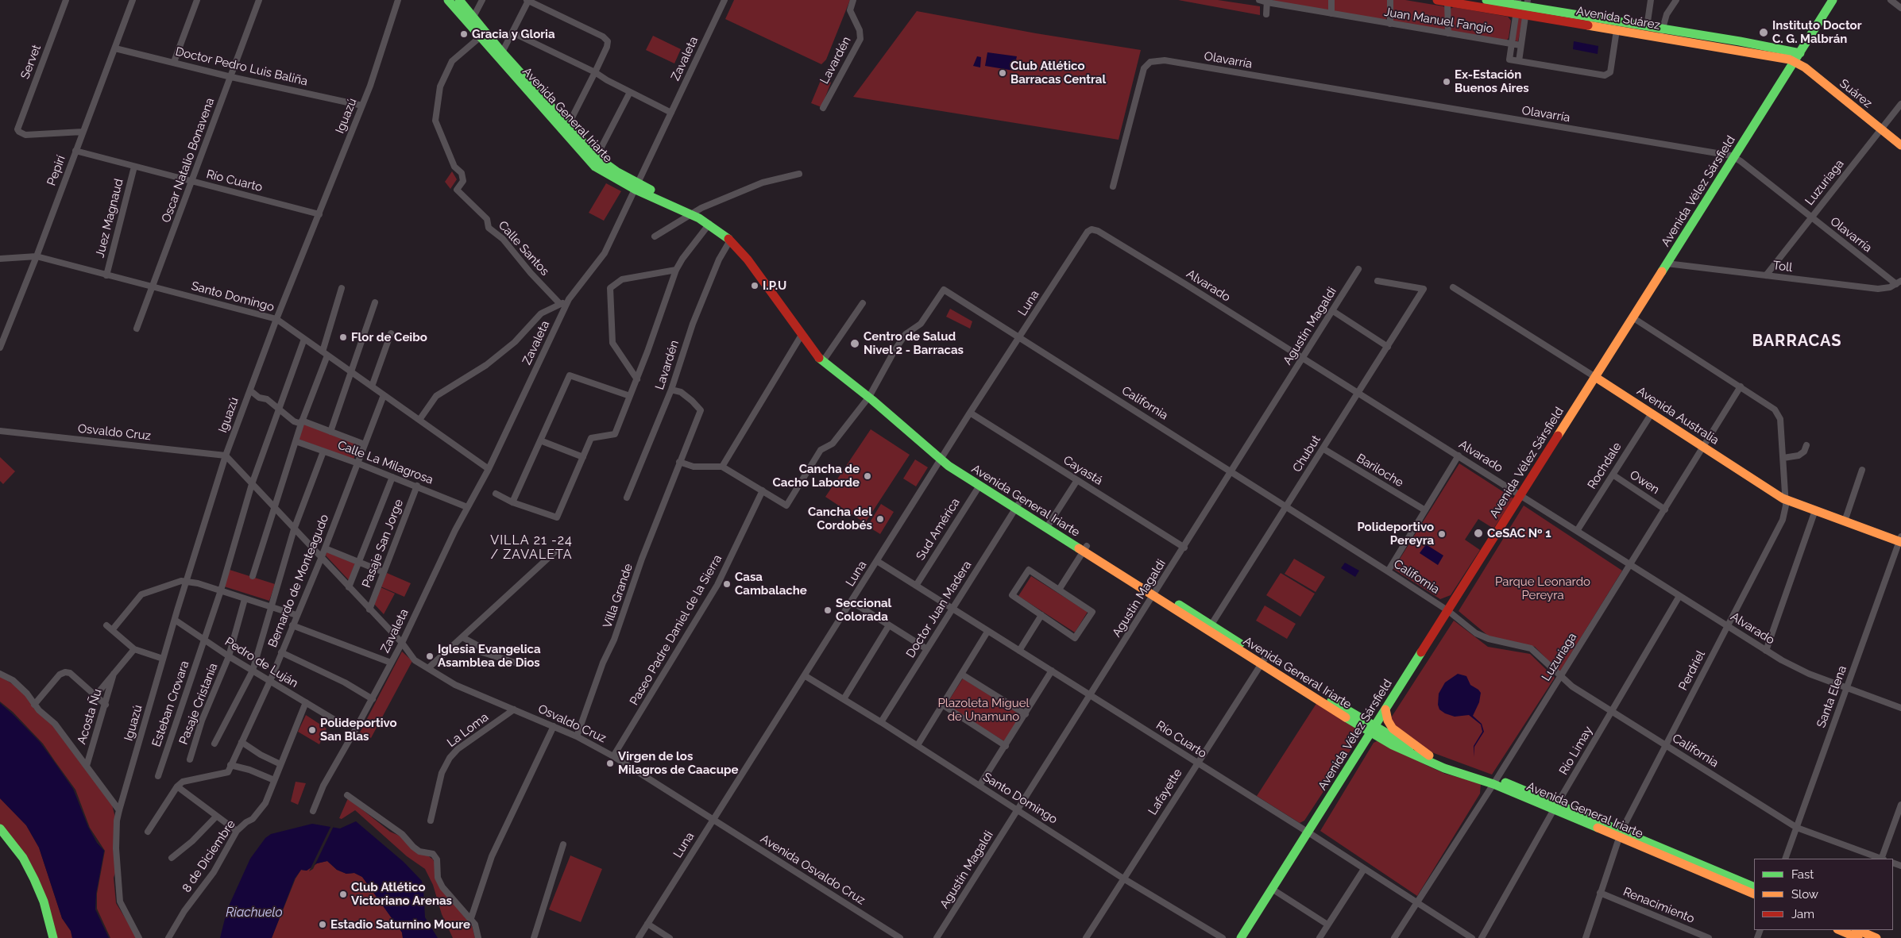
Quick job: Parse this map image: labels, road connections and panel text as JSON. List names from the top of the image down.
{
  "streets": {
    "main road": [
      "Avenida Suárez",
      "Suárez",
      "Avenida General Iriarte",
      "Avenida Vélez Sársfield",
      "Avenida Australia"
    ],
    "street": [
      "Juan Manuel Fangio",
      "Zavaleta",
      "Lavardén",
      "Olavarría",
      "Servet",
      "Doctor Pedro Luis Baliña",
      "Iguazú",
      "Oscar Natalio Bonavena",
      "Pepirí",
      "Río Cuarto",
      "Luzuriaga",
      "Juez Magnaud",
      "Calle Santos",
      "Toll",
      "Alvarado",
      "Santo Domingo",
      "Luna",
      "Agustín Magaldi",
      "California",
      "Osvaldo Cruz",
      "Chubut",
      "Calle La Milagrosa",
      "Rochdale",
      "Cayastá",
      "Bariloche",
      "Owen",
      "Sud América",
      "Pasaje San Jorge",
      "Bernardo de Monteagudo",
      "Villa Grande",
      "Doctor Juan Madera",
      "Paseo Padre Daniel de la Sierra",
      "Pedro de Luján",
      "Perdriel",
      "Santa Elena",
      "Esteban Crovara",
      "Pasaje Cristanía",
      "Acosta Ñu",
      "La Loma",
      "Río Limay",
      "Lafayette",
      "8 de Diciembre",
      "Avenida Osvaldo Cruz",
      "Renacimiento"
    ]
  },
  "crossings": [
    ["Avenida Suárez", "Suárez"],
    ["Avenida Suárez", "Avenida Vélez Sársfield"],
    ["Zavaleta", "Avenida General Iriarte"],
    ["Zavaleta", "Santo Domingo"],
    ["Zavaleta", "Osvaldo Cruz"],
    ["Zavaleta", "Calle La Milagrosa"],
    ["Lavardén", "Avenida General Iriarte"],
    ["Lavardén", "Villa Grande"],
    ["Olavarría", "Luzuriaga"],
    ["Olavarría", "Avenida Vélez Sársfield"],
    ["Olavarría", "Toll"],
    ["Servet", "Pepirí"],
    ["Doctor Pedro Luis Baliña", "Iguazú"],
    ["Doctor Pedro Luis Baliña", "Oscar Natalio Bonavena"],
    ["Doctor Pedro Luis Baliña", "Pepirí"],
    ["Suárez", "Luzuriaga"],
    ["Suárez", "Avenida Vélez Sársfield"],
    ["Avenida General Iriarte", "Luzuriaga"],
    ["Avenida General Iriarte", "Avenida Vélez Sársfield"],
    ["Avenida General Iriarte", "Calle Santos"],
    ["Avenida General Iriarte", "Luna"],
    ["Avenida General Iriarte", "Agustín Magaldi"],
    ["Avenida General Iriarte", "California"],
    ["Avenida General Iriarte", "Chubut"],
    ["Avenida General Iriarte", "Sud América"],
    ["Avenida General Iriarte", "Doctor Juan Madera"],
    ["Avenida General Iriarte", "Perdriel"],
    ["Avenida General Iriarte", "Río Limay"],
    ["Avenida General Iriarte", "Lafayette"],
    ["Iguazú", "Río Cuarto"],
    ["Iguazú", "Santo Domingo"],
    ["Iguazú", "Osvaldo Cruz"],
    ["Iguazú", "Pedro de Luján"],
    ["Oscar Natalio Bonavena", "Río Cuarto"],
    ["Oscar Natalio Bonavena", "Santo Domingo"],
    ["Pepirí", "Río Cuarto"],
    ["Pepirí", "Santo Domingo"],
    ["Río Cuarto", "Luzuriaga"],
    ["Río Cuarto", "Avenida Vélez Sársfield"],
    ["Río Cuarto", "Juez Magnaud"],
    ["Río Cuarto", "Luna"],
    ["Río Cuarto", "Agustín Magaldi"],
    ["Río Cuarto", "Sud América"],
    ["Río Cuarto", "Doctor Juan Madera"],
    ["Río Cuarto", "Lafayette"],
    ["Luzuriaga", "Toll"],
    ["Luzuriaga", "Alvarado"],
    ["Luzuriaga", "California"],
    ["Luzuriaga", "Avenida Australia"],
    ["Luzuriaga", "Owen"],
    ["Luzuriaga", "Perdriel"],
    ["Avenida Vélez Sársfield", "Toll"],
    ["Avenida Vélez Sársfield", "Alvarado"],
    ["Avenida Vélez Sársfield", "California"],
    ["Avenida Vélez Sársfield", "Avenida Australia"],
    ["Juez Magnaud", "Santo Domingo"],
    ["Alvarado", "Luna"],
    ["Alvarado", "Agustín Magaldi"],
    ["Alvarado", "Chubut"],
    ["Alvarado", "Rochdale"],
    ["Alvarado", "Perdriel"],
    ["Alvarado", "Santa Elena"],
    ["Alvarado", "Río Limay"],
    ["Santo Domingo", "Luna"],
    ["Santo Domingo", "Agustín Magaldi"],
    ["Santo Domingo", "Bernardo de Monteagudo"],
    ["Santo Domingo", "Doctor Juan Madera"],
    ["Santo Domingo", "Esteban Crovara"],
    ["Santo Domingo", "Lafayette"],
    ["Luna", "California"],
    ["Luna", "Osvaldo Cruz"],
    ["Luna", "Cayastá"],
    ["Luna", "Avenida Osvaldo Cruz"],
    ["Agustín Magaldi", "California"],
    ["Agustín Magaldi", "Cayastá"],
    ["California", "Chubut"],
    ["California", "Perdriel"],
    ["California", "Santa Elena"],
    ["California", "Río Limay"],
    ["Avenida Australia", "Rochdale"],
    ["Avenida Australia", "Perdriel"],
    ["Avenida Australia", "Santa Elena"],
    ["Osvaldo Cruz", "Villa Grande"],
    ["Osvaldo Cruz", "Paseo Padre Daniel de la Sierra"],
    ["Osvaldo Cruz", "La Loma"],
    ["Osvaldo Cruz", "Avenida Osvaldo Cruz"],
    ["Chubut", "Bariloche"],
    ["Calle La Milagrosa", "Pasaje San Jorge"],
    ["Calle La Milagrosa", "Bernardo de Monteagudo"],
    ["Rochdale", "Owen"],
    ["Bernardo de Monteagudo", "Pedro de Luján"],
    ["Pedro de Luján", "Esteban Crovara"],
    ["Pedro de Luján", "Pasaje Cristanía"],
    ["Pedro de Luján", "8 de Diciembre"],
    ["Perdriel", "Renacimiento"]
  ],
  "districts": ["BARRACAS", "VILLA 21 -24 / ZAVALETA"],
  "water": ["Riachuelo"],
  "parks": ["Parque Leonardo Pereyra", "Plazoleta Miguel de Unamuno"],
  "places": [
    "Instituto Doctor C. G. Malbrán",
    "Gracia y Gloria",
    "Club Atlético Barracas Central",
    "Ex-Estación Buenos Aires",
    "I.P.U",
    "Flor de Ceibo",
    "Centro de Salud Nivel 2 - Barracas",
    "Cancha de Cacho Laborde",
    "Cancha del Cordobés",
    "CeSAC Nº 1",
    "Polideportivo Pereyra",
    "Casa Cambalache",
    "Seccional Colorada",
    "Iglesia Evangelica Asamblea de Dios",
    "Polideportivo San Blas",
    "Virgen de los Milagros de Caacupe",
    "Club Atlético Victoriano Arenas",
    "Estadio Saturnino Moure"
  ],
  "legend": ["Fast", "Slow", "Jam"]
}
